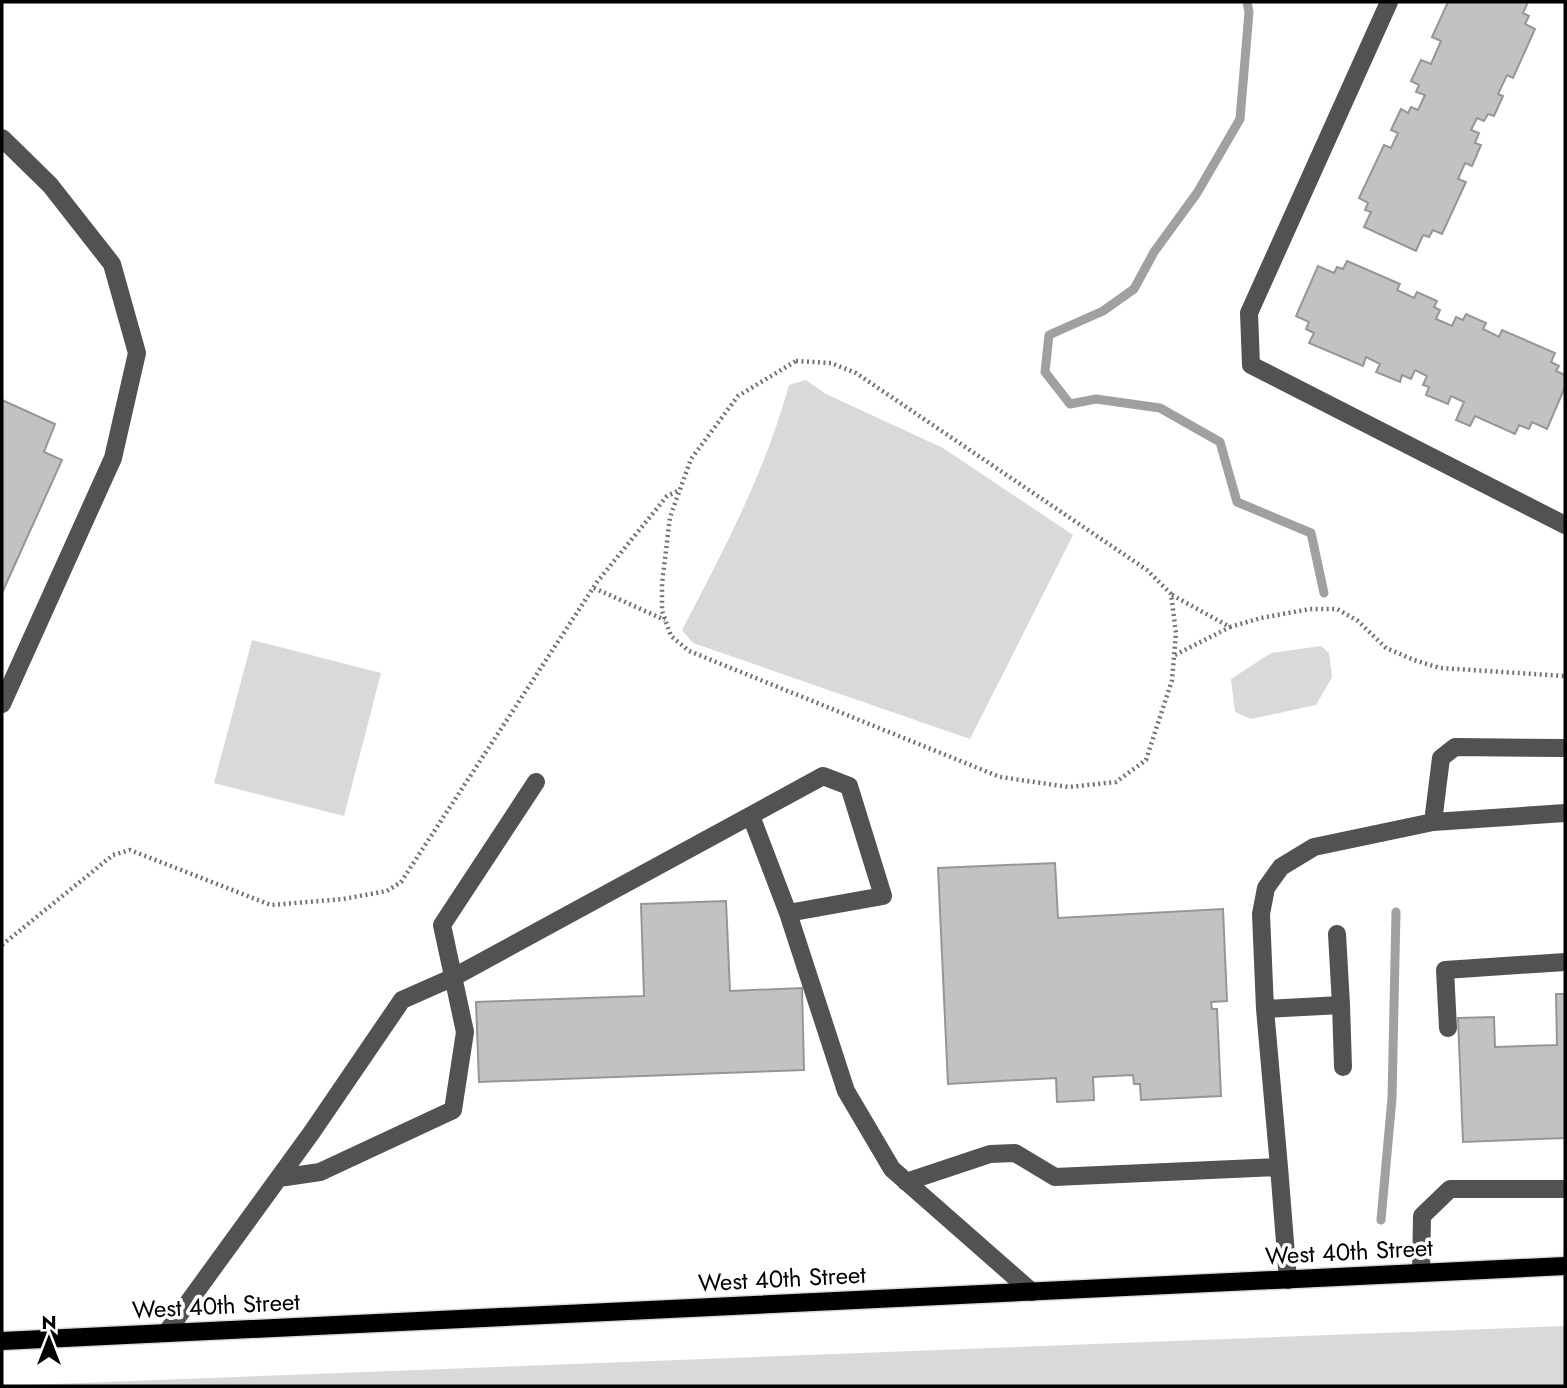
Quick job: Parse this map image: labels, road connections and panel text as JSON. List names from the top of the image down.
{
  "streets": {
    "main road": ["West 40th Street"]
  },
  "north": "top"
}
